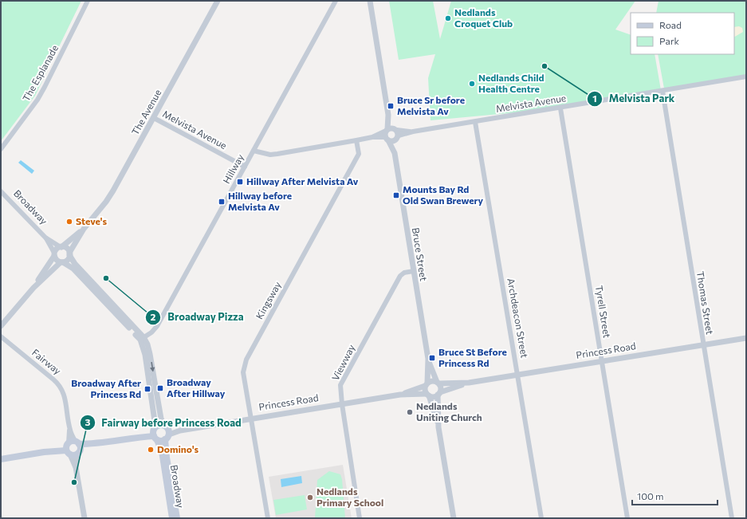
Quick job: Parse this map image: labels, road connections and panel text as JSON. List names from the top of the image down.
{
  "streets": {
    "main road": ["Broadway"],
    "street": [
      "The Esplanade",
      "Melvista Avenue",
      "The Avenue",
      "Hillway",
      "Bruce Street",
      "Kingsway",
      "Thomas Street",
      "Tyrell Street",
      "Archdeacon Street",
      "Princess Road",
      "Fairway",
      "Viewway"
    ]
  },
  "crossings": [
    ["Melvista Avenue", "The Avenue"],
    ["Melvista Avenue", "Hillway"],
    ["Melvista Avenue", "Bruce Street"],
    ["Melvista Avenue", "Kingsway"],
    ["Melvista Avenue", "Thomas Street"],
    ["Melvista Avenue", "Tyrell Street"],
    ["Melvista Avenue", "Archdeacon Street"],
    ["The Avenue", "Broadway"],
    ["Hillway", "Broadway"],
    ["Broadway", "Princess Road"],
    ["Bruce Street", "Princess Road"],
    ["Bruce Street", "Viewway"],
    ["Kingsway", "Princess Road"],
    ["Thomas Street", "Princess Road"],
    ["Tyrell Street", "Princess Road"],
    ["Archdeacon Street", "Princess Road"],
    ["Princess Road", "Viewway"]
  ],
  "places": {
    "other": [
      "Nedlands Croquet Club",
      "Melvista Park",
      "Nedlands Child Health Centre",
      "Steve's",
      "Broadway Pizza",
      "Nedlands Uniting Church",
      "Domino's",
      "Fairway before Princess Road",
      "Nedlands Primary School"
    ],
    "transit": [
      "Bruce Sr before Melvista Av",
      "Hillway After Melvista Av",
      "Mounts Bay Rd Old Swan Brewery",
      "Hillway before Melvista Av",
      "Bruce St Before Princess Rd",
      "Broadway After Hillway",
      "Broadway After Princess Rd"
    ]
  },
  "legend": ["Road", "Park"],
  "scale_bar": "100 m"
}
